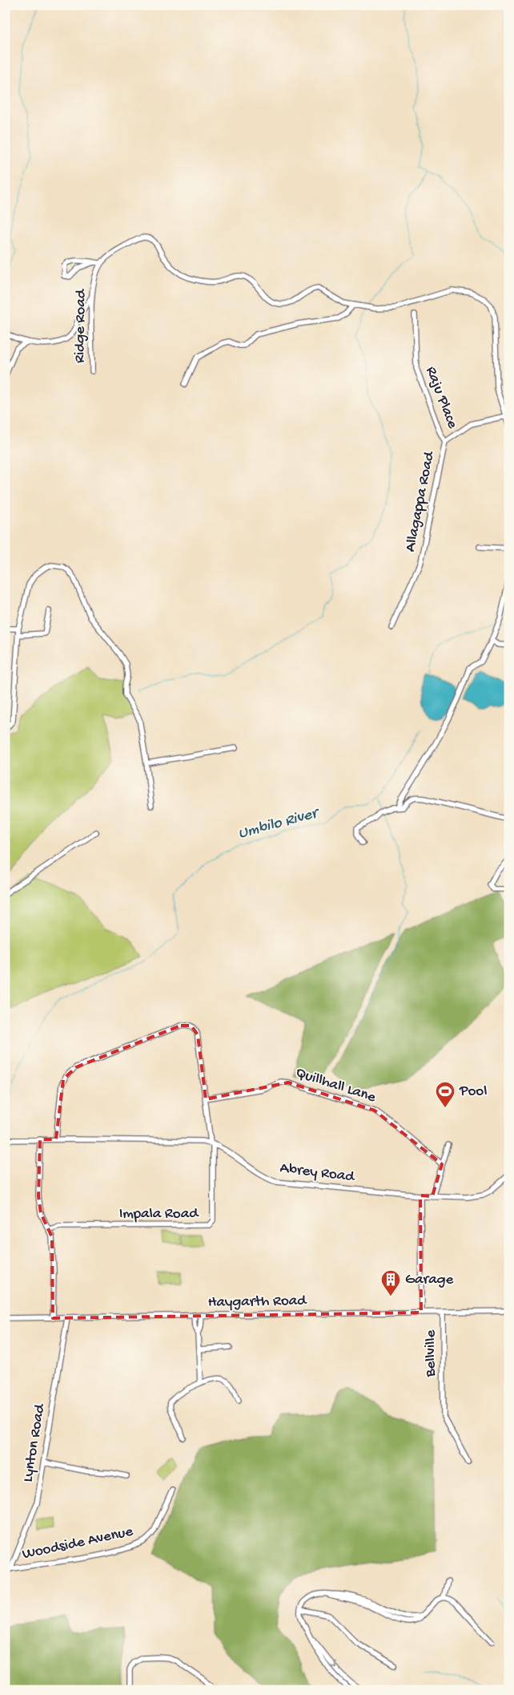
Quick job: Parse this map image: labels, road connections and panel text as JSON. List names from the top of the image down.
{
  "streets": {
    "street": [
      "Ridge Road",
      "Raju Place",
      "Allagappa Road",
      "Quillhall Lane",
      "Abrey Road",
      "Impala Road",
      "Haygarth Road",
      "Bellville",
      "Lynton Road",
      "Woodside Avenue"
    ]
  },
  "crossings": [
    ["Raju Place", "Allagappa Road"],
    ["Quillhall Lane", "Impala Road"],
    ["Abrey Road", "Impala Road"],
    ["Haygarth Road", "Bellville"],
    ["Haygarth Road", "Lynton Road"],
    ["Lynton Road", "Woodside Avenue"]
  ],
  "water": ["Umbilo River"],
  "places": {
    "sports": ["Pool"],
    "building": ["Garage"]
  }
}
